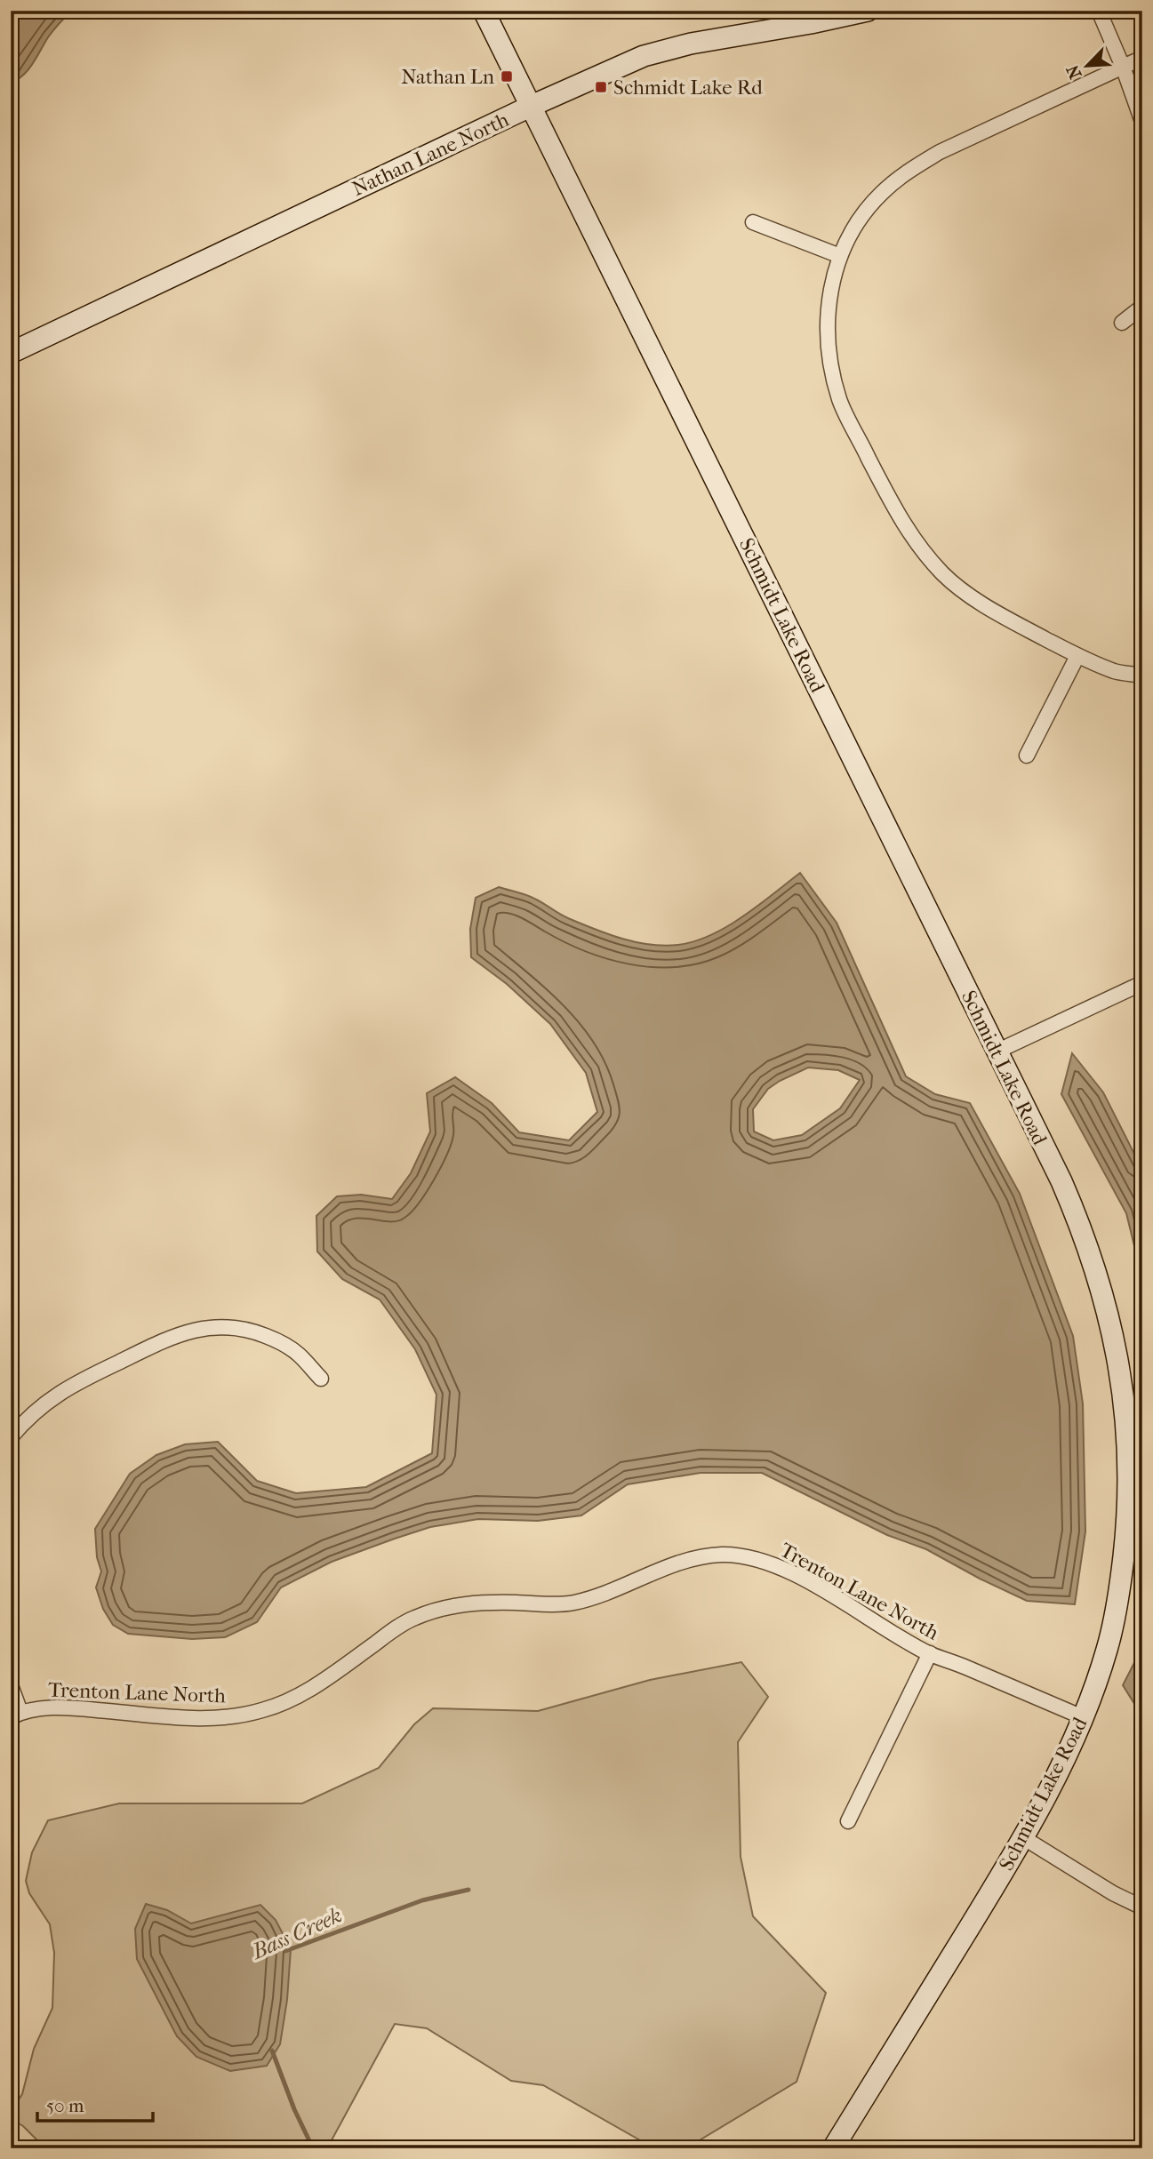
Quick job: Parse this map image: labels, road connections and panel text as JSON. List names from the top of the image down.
{
  "streets": {
    "street": ["Nathan Lane North", "Schmidt Lake Road", "Trenton Lane North"]
  },
  "crossings": [
    ["Nathan Lane North", "Schmidt Lake Road"],
    ["Schmidt Lake Road", "Trenton Lane North"]
  ],
  "water": ["Bass Creek"],
  "places": {
    "transit": ["Nathan Ln", "Schmidt Lake Rd"]
  },
  "scale_bar": "50 m",
  "north": "bottom left"
}
